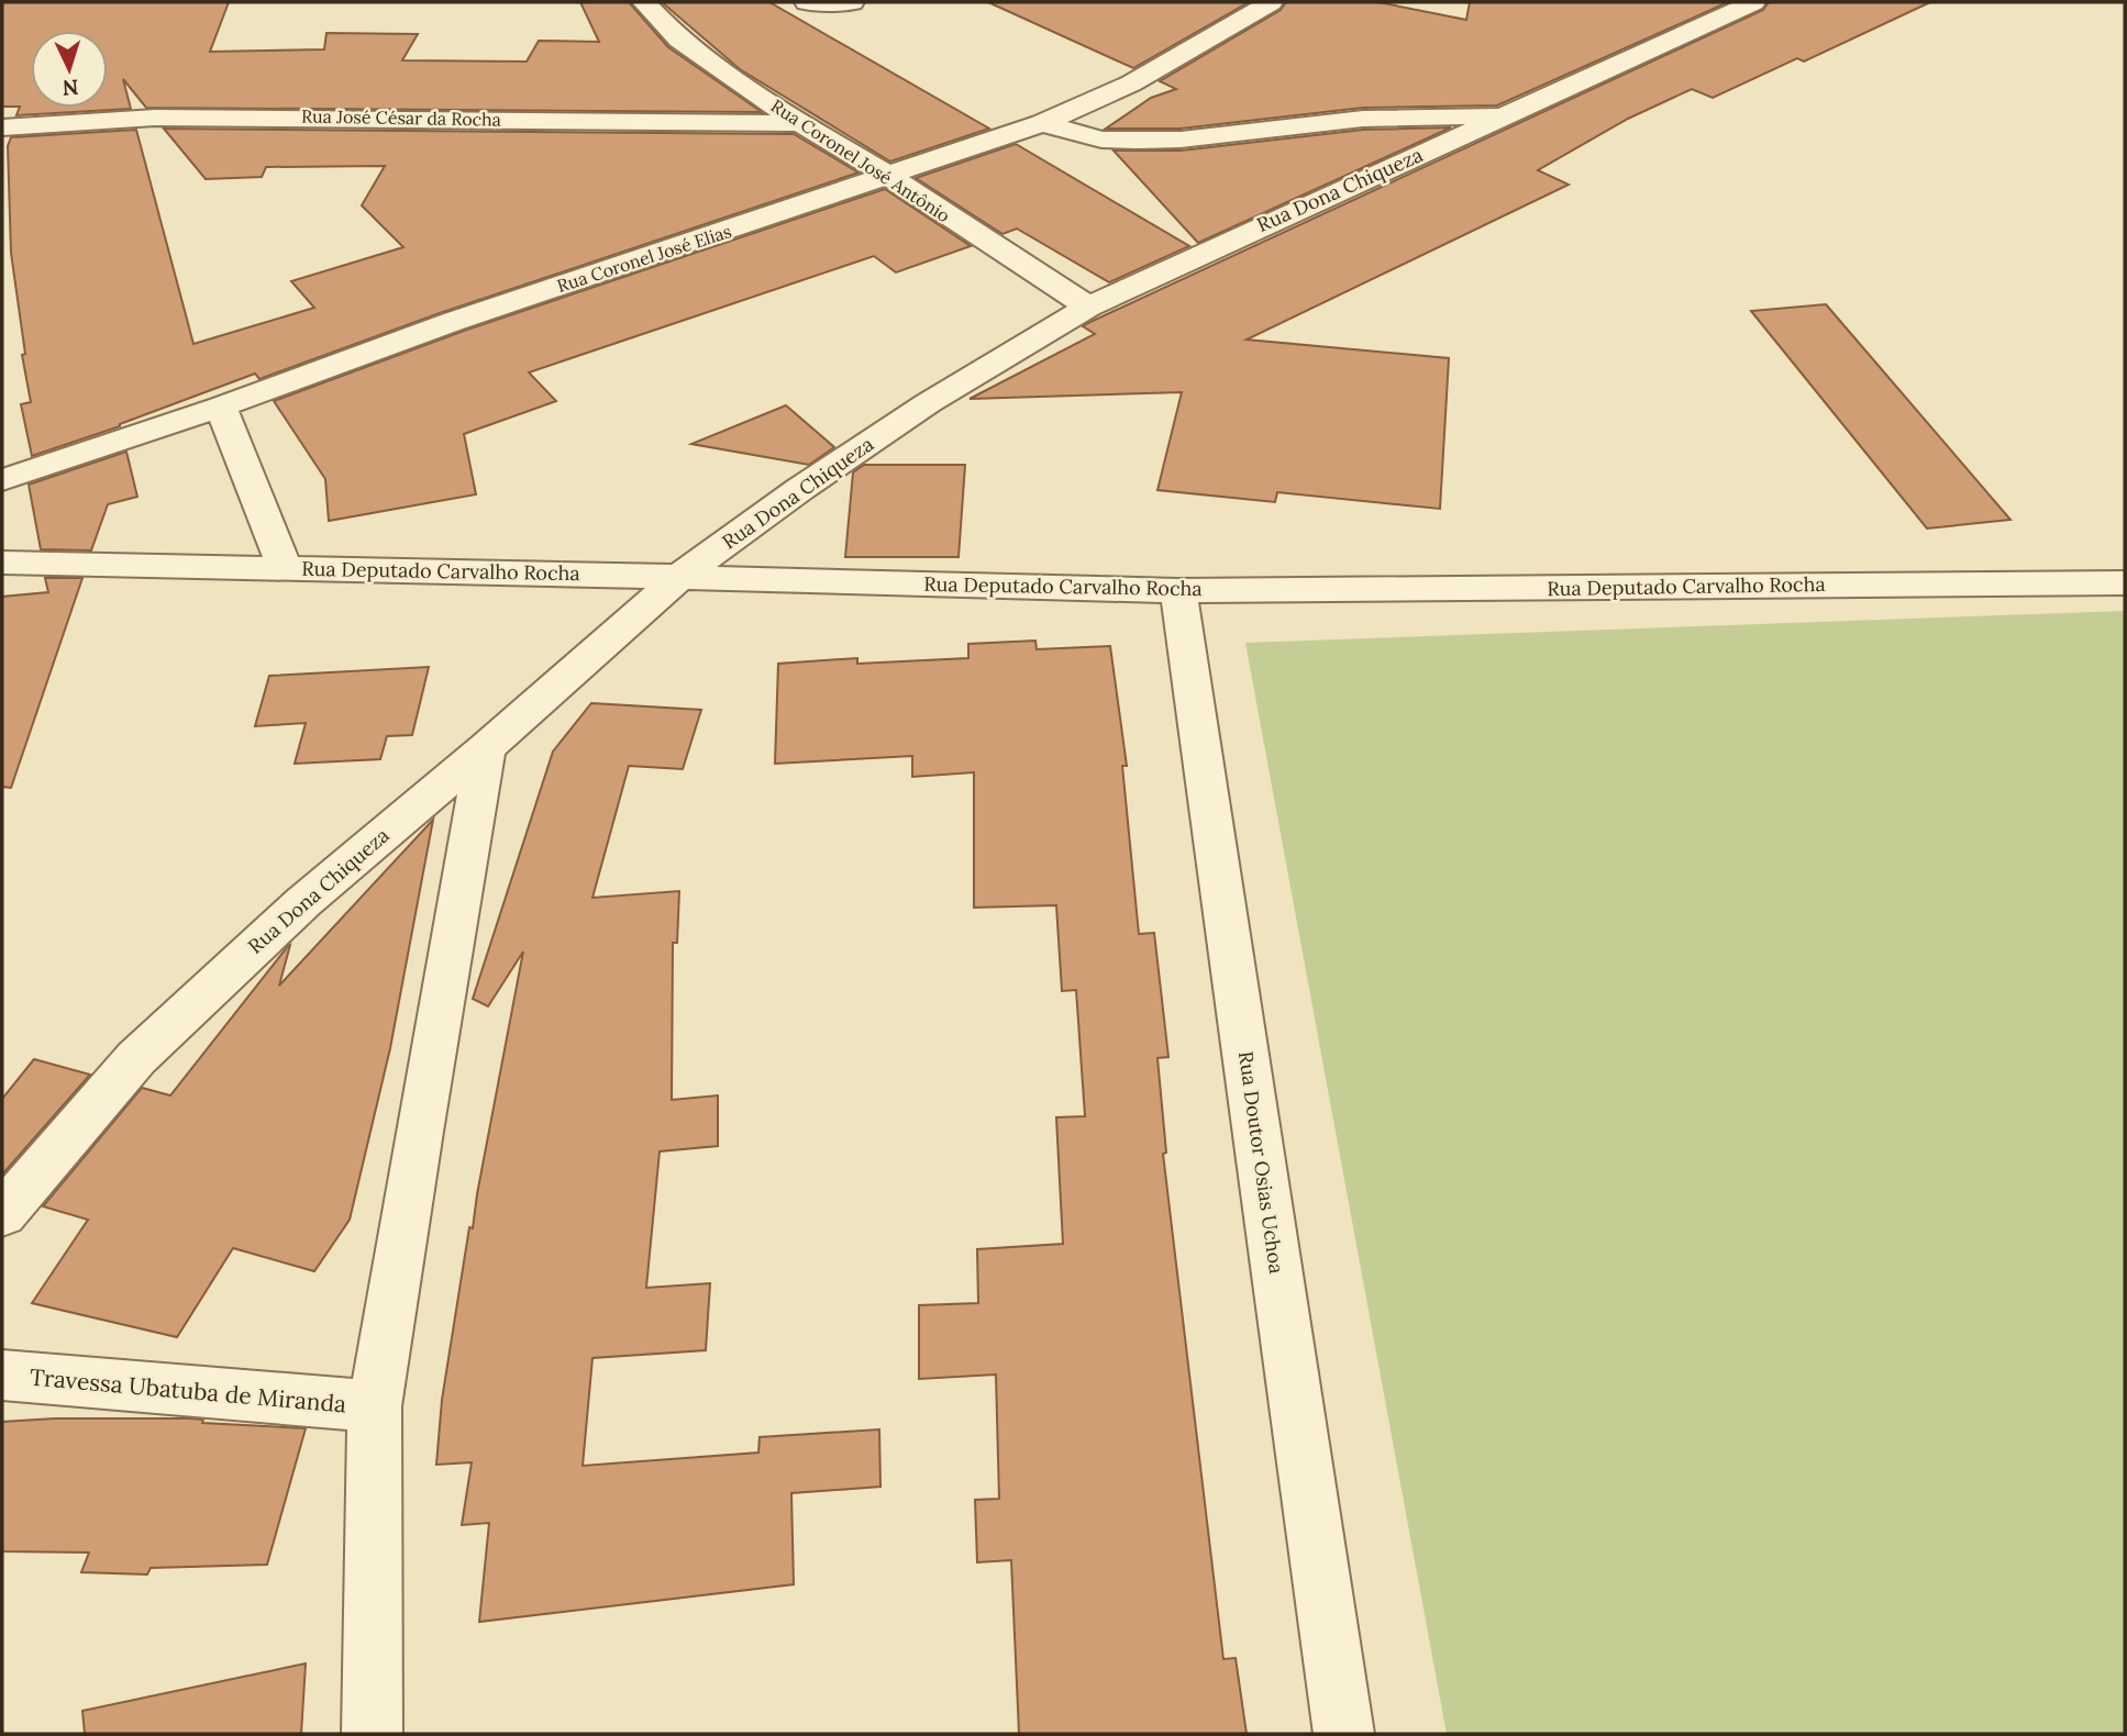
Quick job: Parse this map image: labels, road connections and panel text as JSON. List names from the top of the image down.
{
  "streets": {
    "street": [
      "Rua José César da Rocha",
      "Rua Coronel José Antônio",
      "Rua Dona Chiqueza",
      "Rua Coronel José Elias",
      "Rua Deputado Carvalho Rocha",
      "Rua Doutor Osias Uchoa",
      "Travessa Ubatuba de Miranda"
    ]
  },
  "crossings": [
    ["Rua José César da Rocha", "Rua Coronel José Antônio"],
    ["Rua Coronel José Antônio", "Rua Dona Chiqueza"],
    ["Rua Coronel José Antônio", "Rua Coronel José Elias"],
    ["Rua Dona Chiqueza", "Rua Deputado Carvalho Rocha"],
    ["Rua Deputado Carvalho Rocha", "Rua Doutor Osias Uchoa"]
  ],
  "north": "bottom"
}
